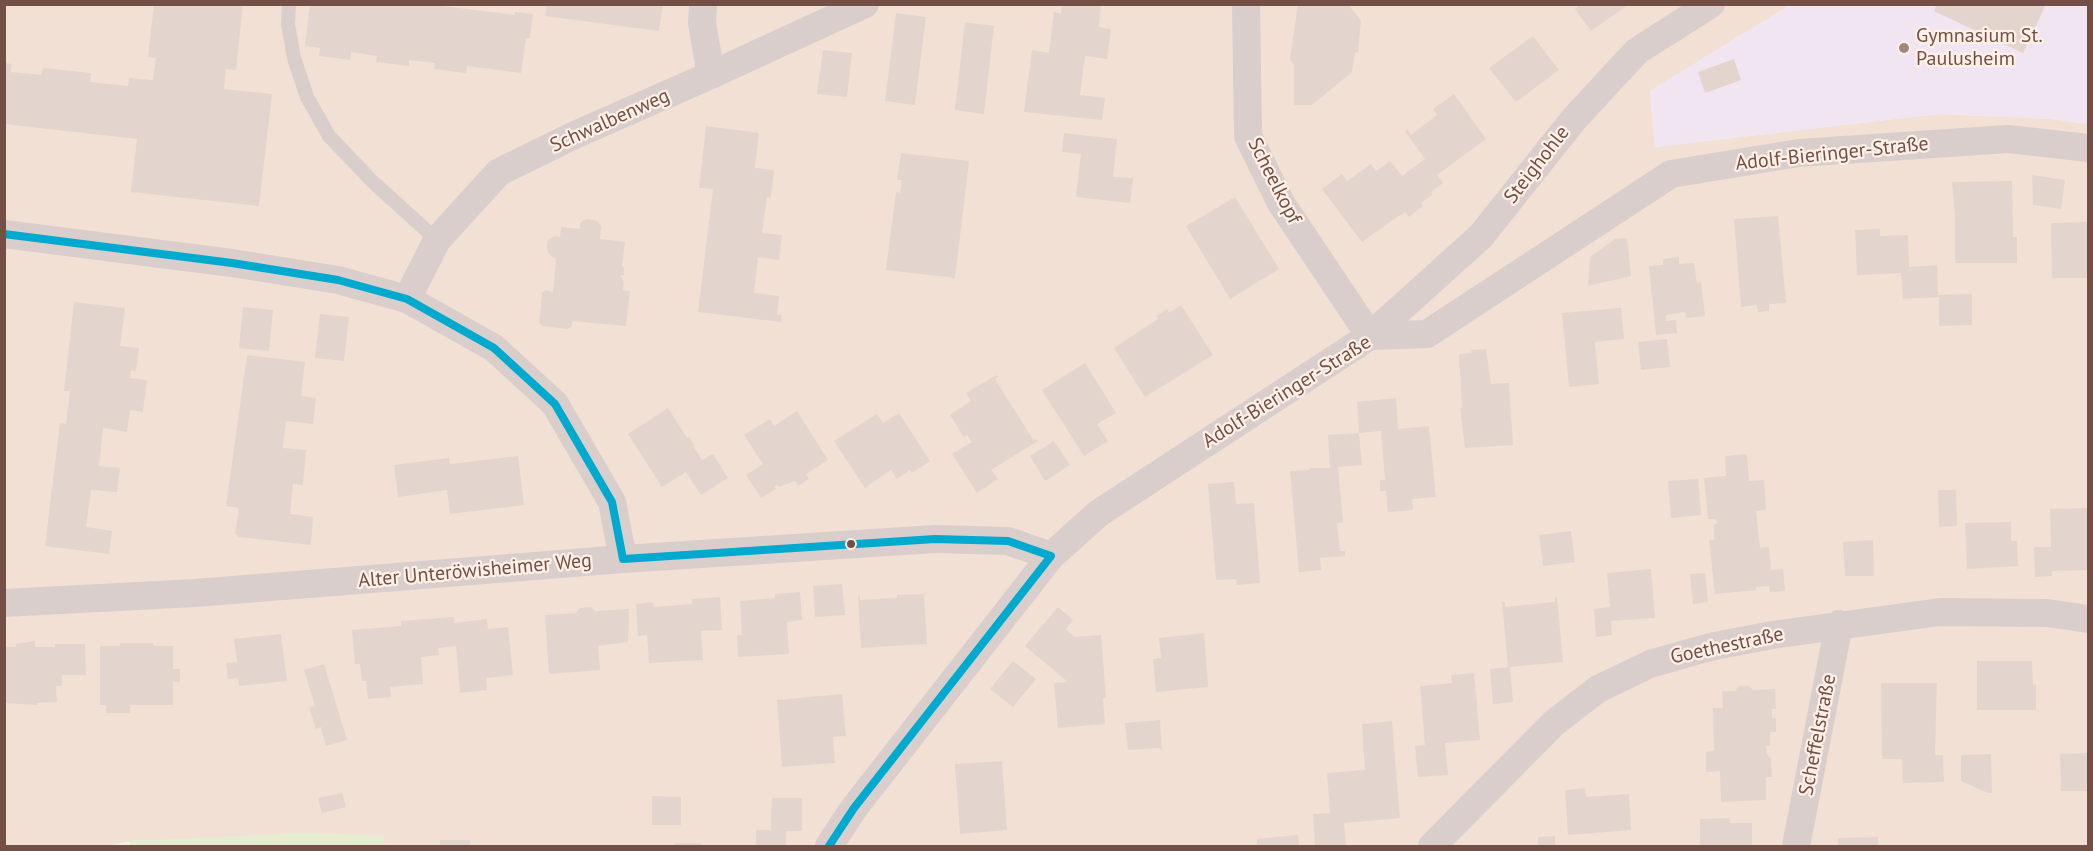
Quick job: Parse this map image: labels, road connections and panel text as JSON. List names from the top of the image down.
{
  "streets": {
    "street": [
      "Schwalbenweg",
      "Adolf-Bieringer-Straße",
      "Steighohle",
      "Scheelkopf",
      "Alter Unteröwisheimer Weg",
      "Goethestraße",
      "Scheffelstraße"
    ]
  },
  "crossings": [
    ["Adolf-Bieringer-Straße", "Steighohle"],
    ["Adolf-Bieringer-Straße", "Scheelkopf"],
    ["Adolf-Bieringer-Straße", "Alter Unteröwisheimer Weg"],
    ["Steighohle", "Scheelkopf"],
    ["Goethestraße", "Scheffelstraße"]
  ],
  "places": ["Gymnasium St. Paulusheim"]
}
